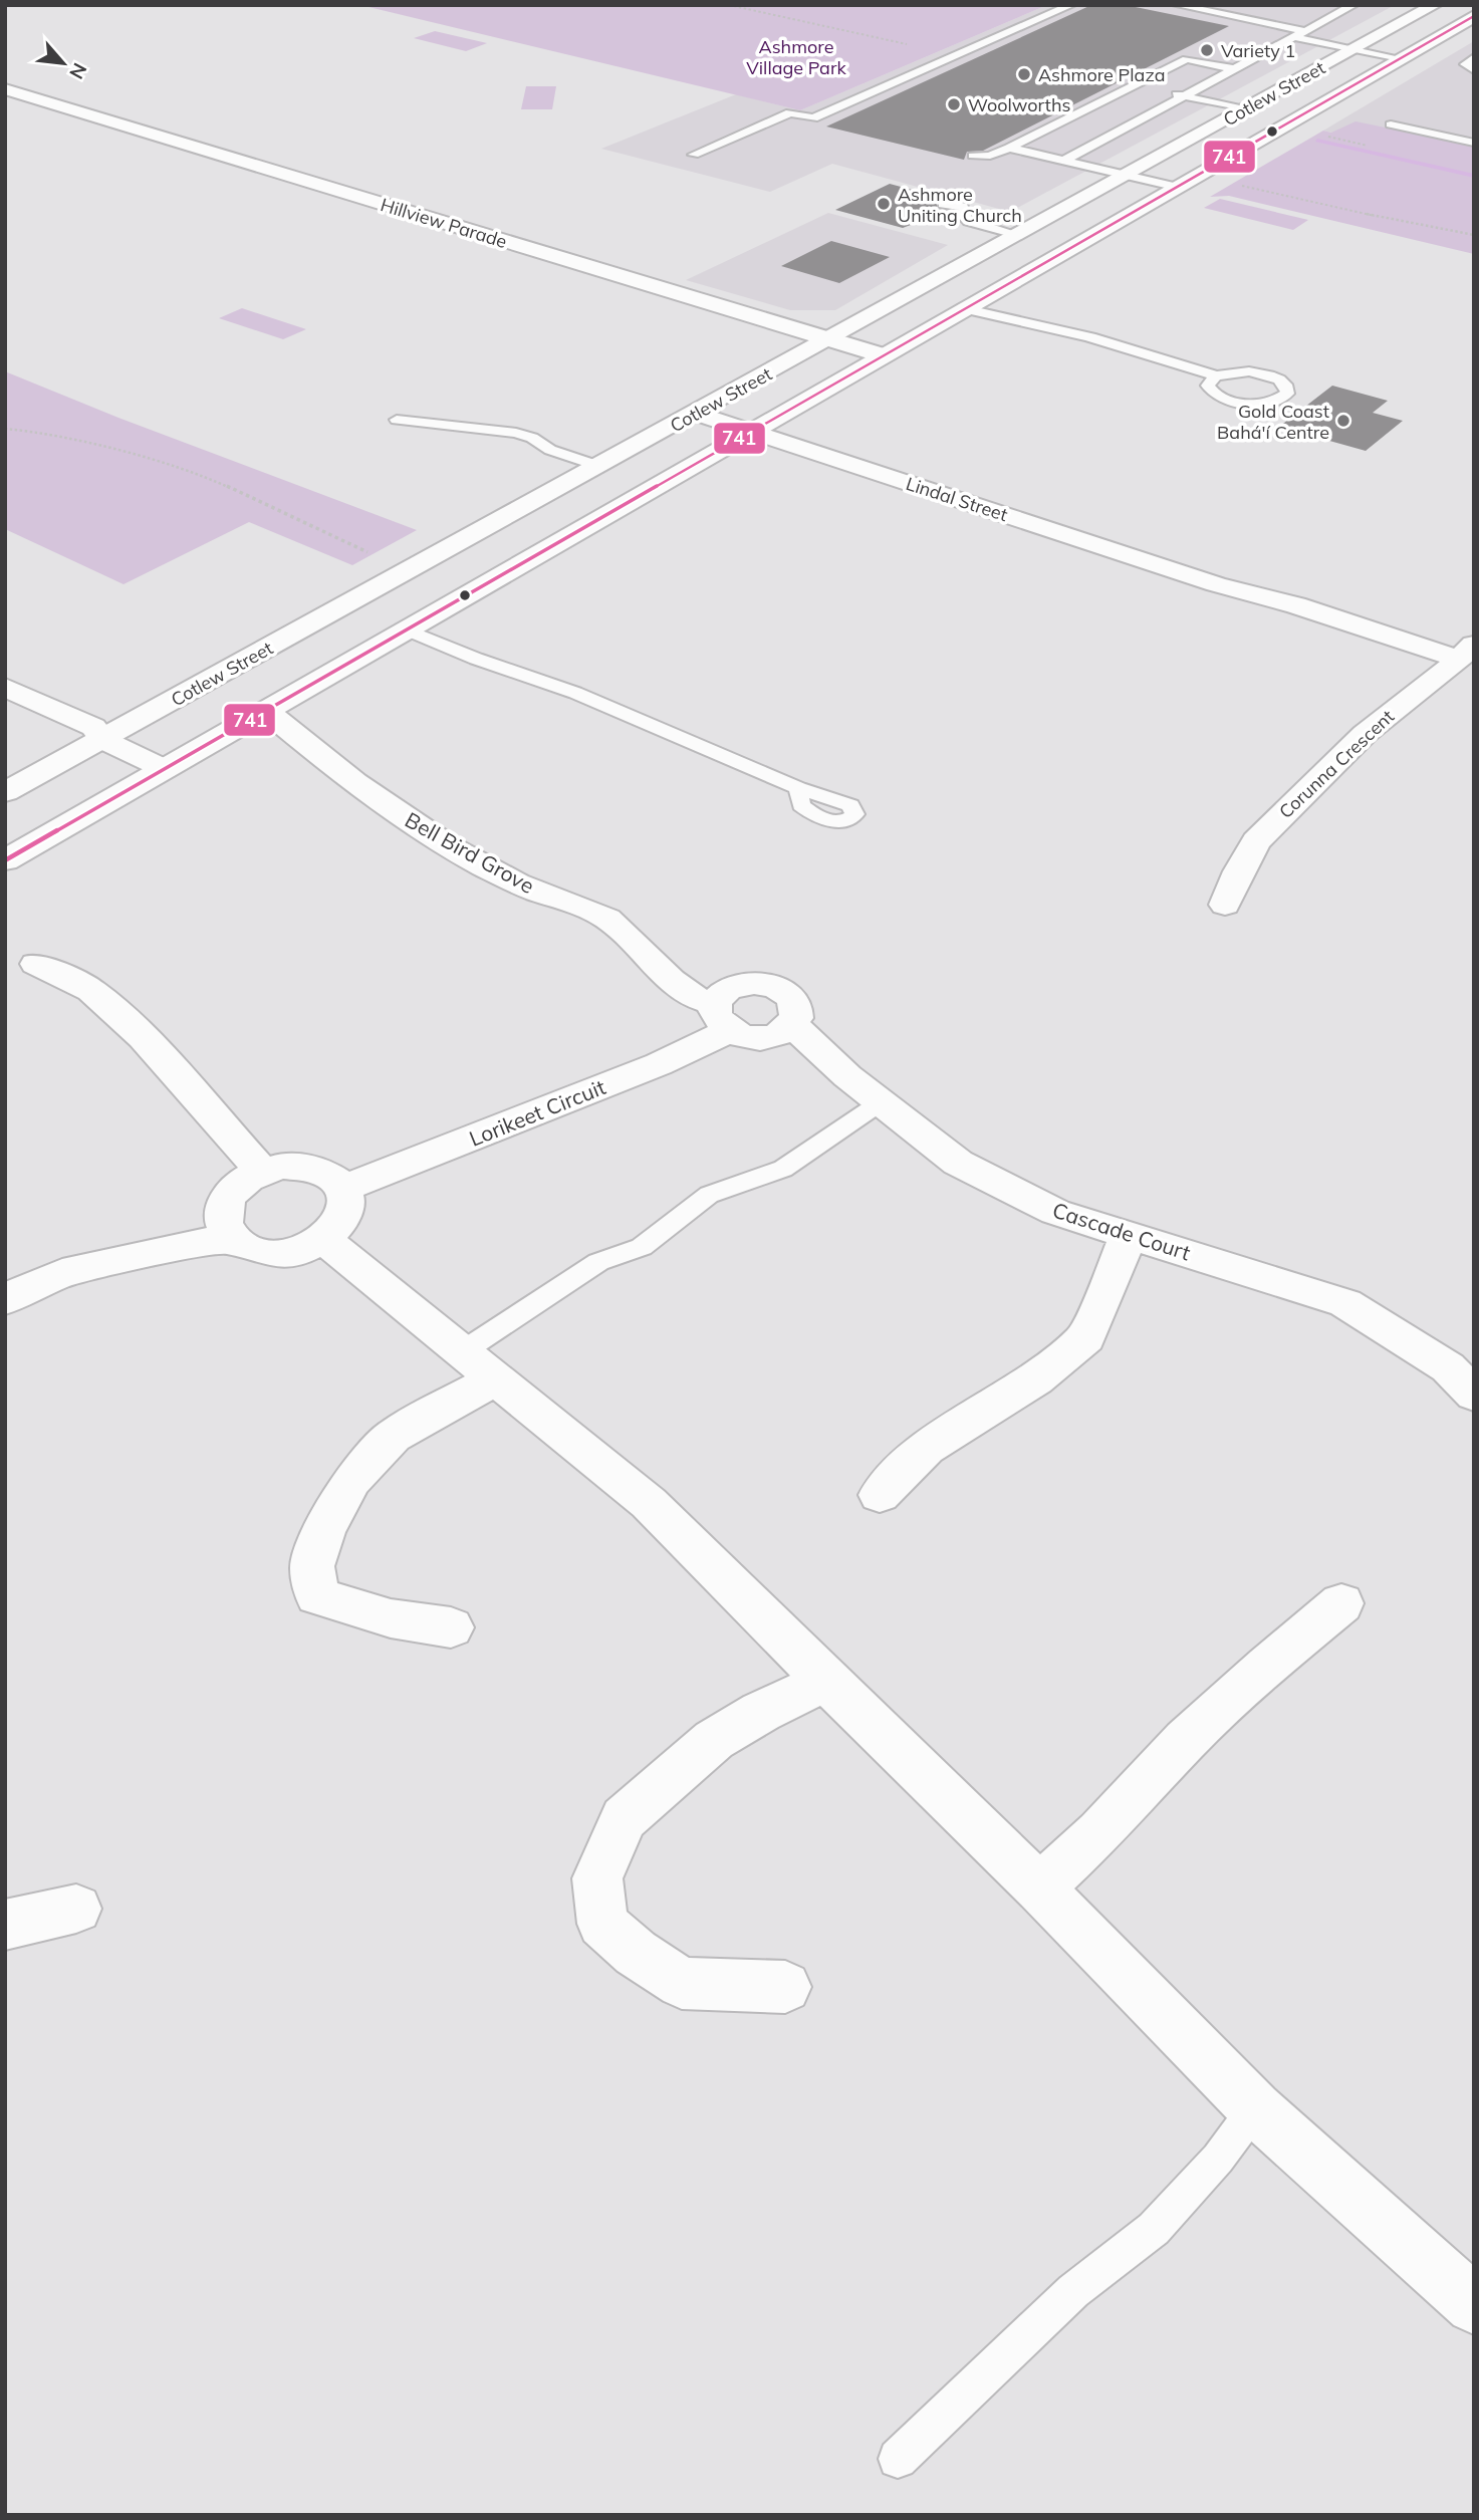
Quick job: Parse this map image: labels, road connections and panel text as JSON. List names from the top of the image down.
{
  "streets": {
    "street": [
      "Cotlew Street",
      "Hillview Parade",
      "Lindal Street",
      "Corunna Crescent",
      "Bell Bird Grove",
      "Lorikeet Circuit",
      "Cascade Court"
    ]
  },
  "crossings": [
    ["Cotlew Street", "Hillview Parade"],
    ["Cotlew Street", "Lindal Street"],
    ["Cotlew Street", "Bell Bird Grove"],
    ["Lindal Street", "Corunna Crescent"],
    ["Bell Bird Grove", "Lorikeet Circuit"],
    ["Bell Bird Grove", "Cascade Court"],
    ["Lorikeet Circuit", "Cascade Court"]
  ],
  "parks": ["Ashmore Village Park"],
  "places": [
    "Variety 1",
    "Ashmore Plaza",
    "Woolworths",
    "Ashmore Uniting Church",
    "Gold Coast Bahá'í Centre"
  ],
  "lines": ["transit line 741"],
  "north": "bottom right"
}
